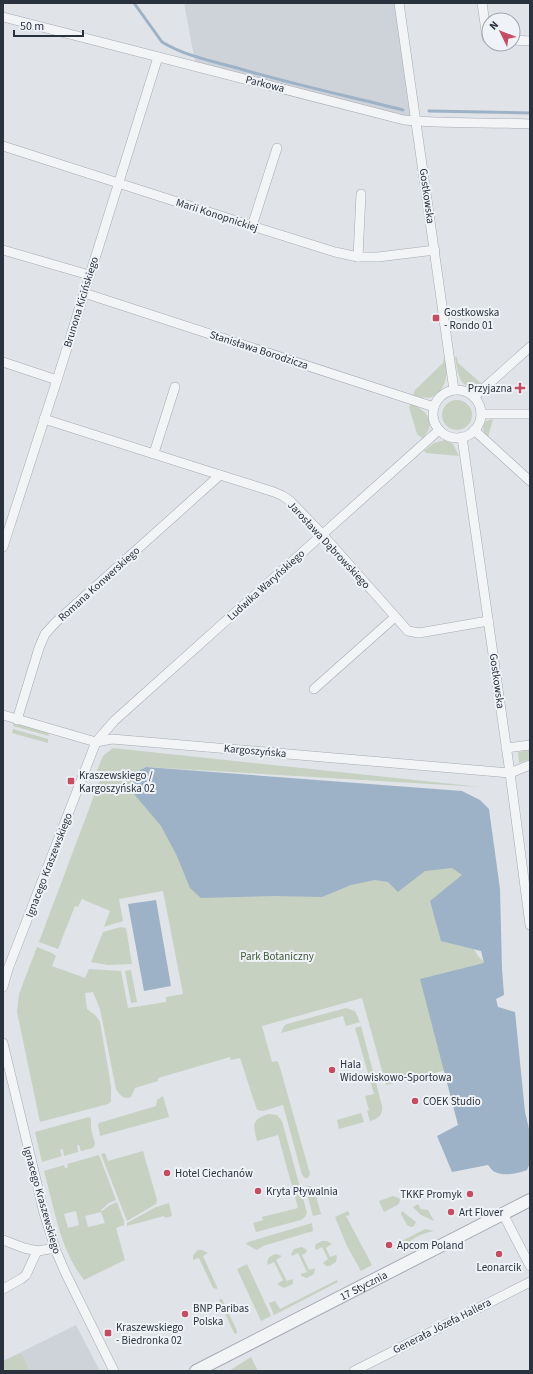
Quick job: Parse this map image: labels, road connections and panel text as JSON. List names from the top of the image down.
{
  "streets": {
    "street": [
      "Parkowa",
      "Gostkowska",
      "Marii Konopnickiej",
      "Brunona Kicińskiego",
      "Stanisława Borodzicza",
      "Jarosława Dąbrowskiego",
      "Romana Konwerskiego",
      "Ludwika Waryńskiego",
      "Kargoszyńska",
      "Ignacego Kraszewskiego",
      "17 Stycznia",
      "Generała Józefa Hallera"
    ]
  },
  "crossings": [
    ["Parkowa", "Gostkowska"],
    ["Parkowa", "Brunona Kicińskiego"],
    ["Gostkowska", "Marii Konopnickiej"],
    ["Gostkowska", "Stanisława Borodzicza"],
    ["Gostkowska", "Jarosława Dąbrowskiego"],
    ["Gostkowska", "Ludwika Waryńskiego"],
    ["Gostkowska", "Kargoszyńska"],
    ["Marii Konopnickiej", "Brunona Kicińskiego"],
    ["Brunona Kicińskiego", "Stanisława Borodzicza"],
    ["Brunona Kicińskiego", "Jarosława Dąbrowskiego"],
    ["Stanisława Borodzicza", "Ludwika Waryńskiego"],
    ["Jarosława Dąbrowskiego", "Romana Konwerskiego"],
    ["Jarosława Dąbrowskiego", "Ludwika Waryńskiego"],
    ["Romana Konwerskiego", "Kargoszyńska"],
    ["Ludwika Waryńskiego", "Kargoszyńska"],
    ["Ludwika Waryńskiego", "Ignacego Kraszewskiego"],
    ["Kargoszyńska", "Ignacego Kraszewskiego"]
  ],
  "parks": ["Park Botaniczny"],
  "places": {
    "transit": ["Gostkowska - Rondo 01", "Kraszewskiego / Kargoszyńska 02", "Kraszewskiego - Biedronka 02"],
    "health": ["Przyjazna"],
    "other": [
      "Hala Widowiskowo-Sportowa",
      "COEK Studio",
      "Hotel Ciechanów",
      "Kryta Pływalnia",
      "TKKF Promyk",
      "Art Flover",
      "Apcom Poland",
      "Leonarcik",
      "BNP Paribas Polska"
    ]
  },
  "scale_bar": "50 m",
  "north": "top left"
}
